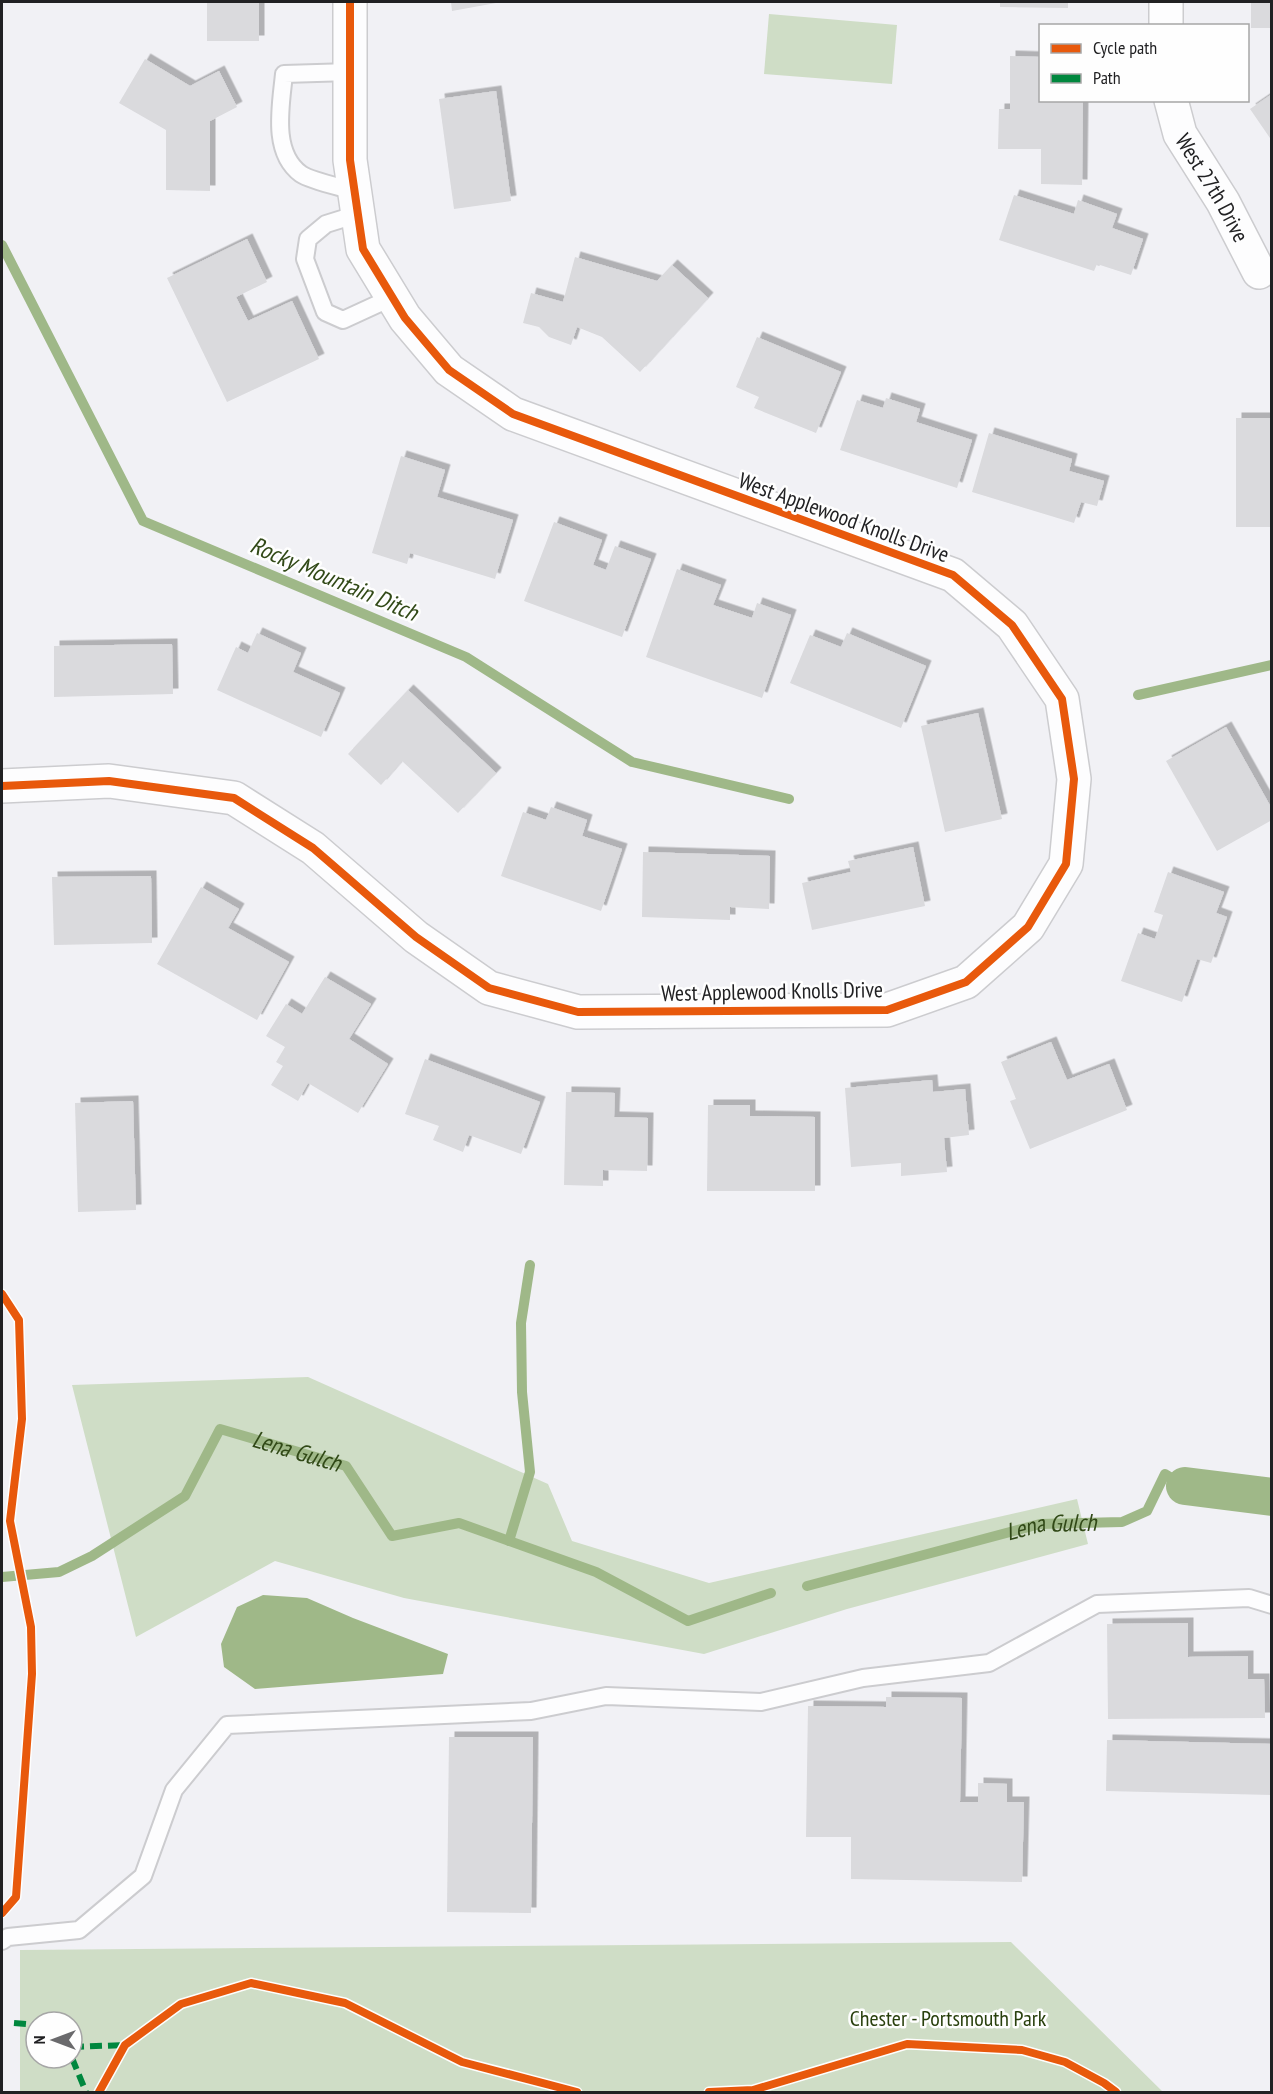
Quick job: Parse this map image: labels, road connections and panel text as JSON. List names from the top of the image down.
{
  "streets": {
    "street": ["West 27th Drive", "West Applewood Knolls Drive"]
  },
  "water": ["Rocky Mountain Ditch", "Lena Gulch"],
  "parks": ["Chester - Portsmouth Park"],
  "legend": ["Cycle path", "Path"],
  "north": "left"
}
